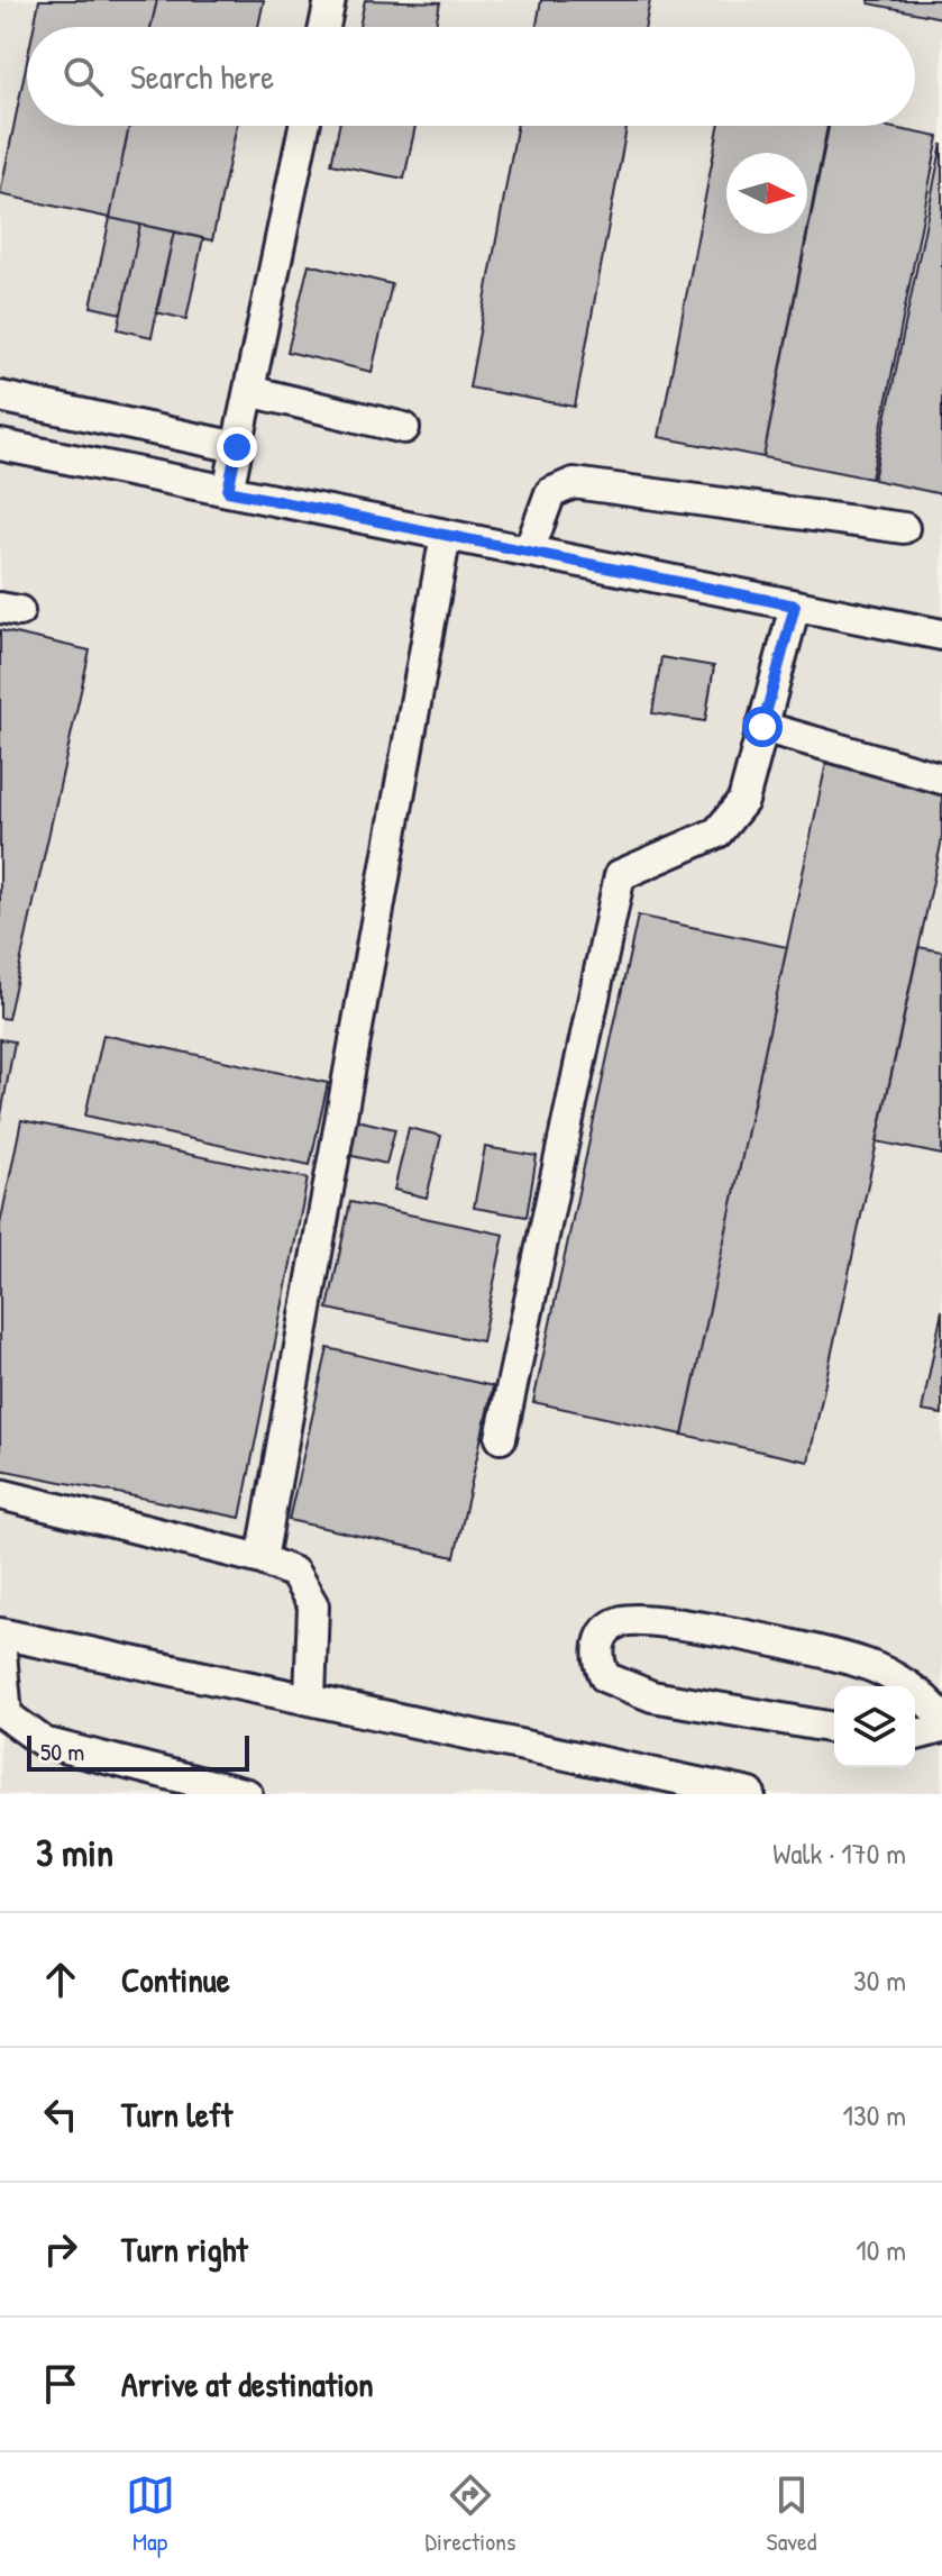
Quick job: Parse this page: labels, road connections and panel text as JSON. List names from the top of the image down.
{
  "scale_bar": "50 m",
  "north": "right",
  "page": {
    "search": "Search here",
    "scale": "50 m",
    "heading": ["3 min", "Walk · 170 m"],
    "list": [
      ["Continue", "30 m"],
      ["Turn left", "130 m"],
      ["Turn right", "10 m"],
      "Arrive at destination"
    ],
    "nav": ["Map", "Directions", "Saved"]
  }
}
